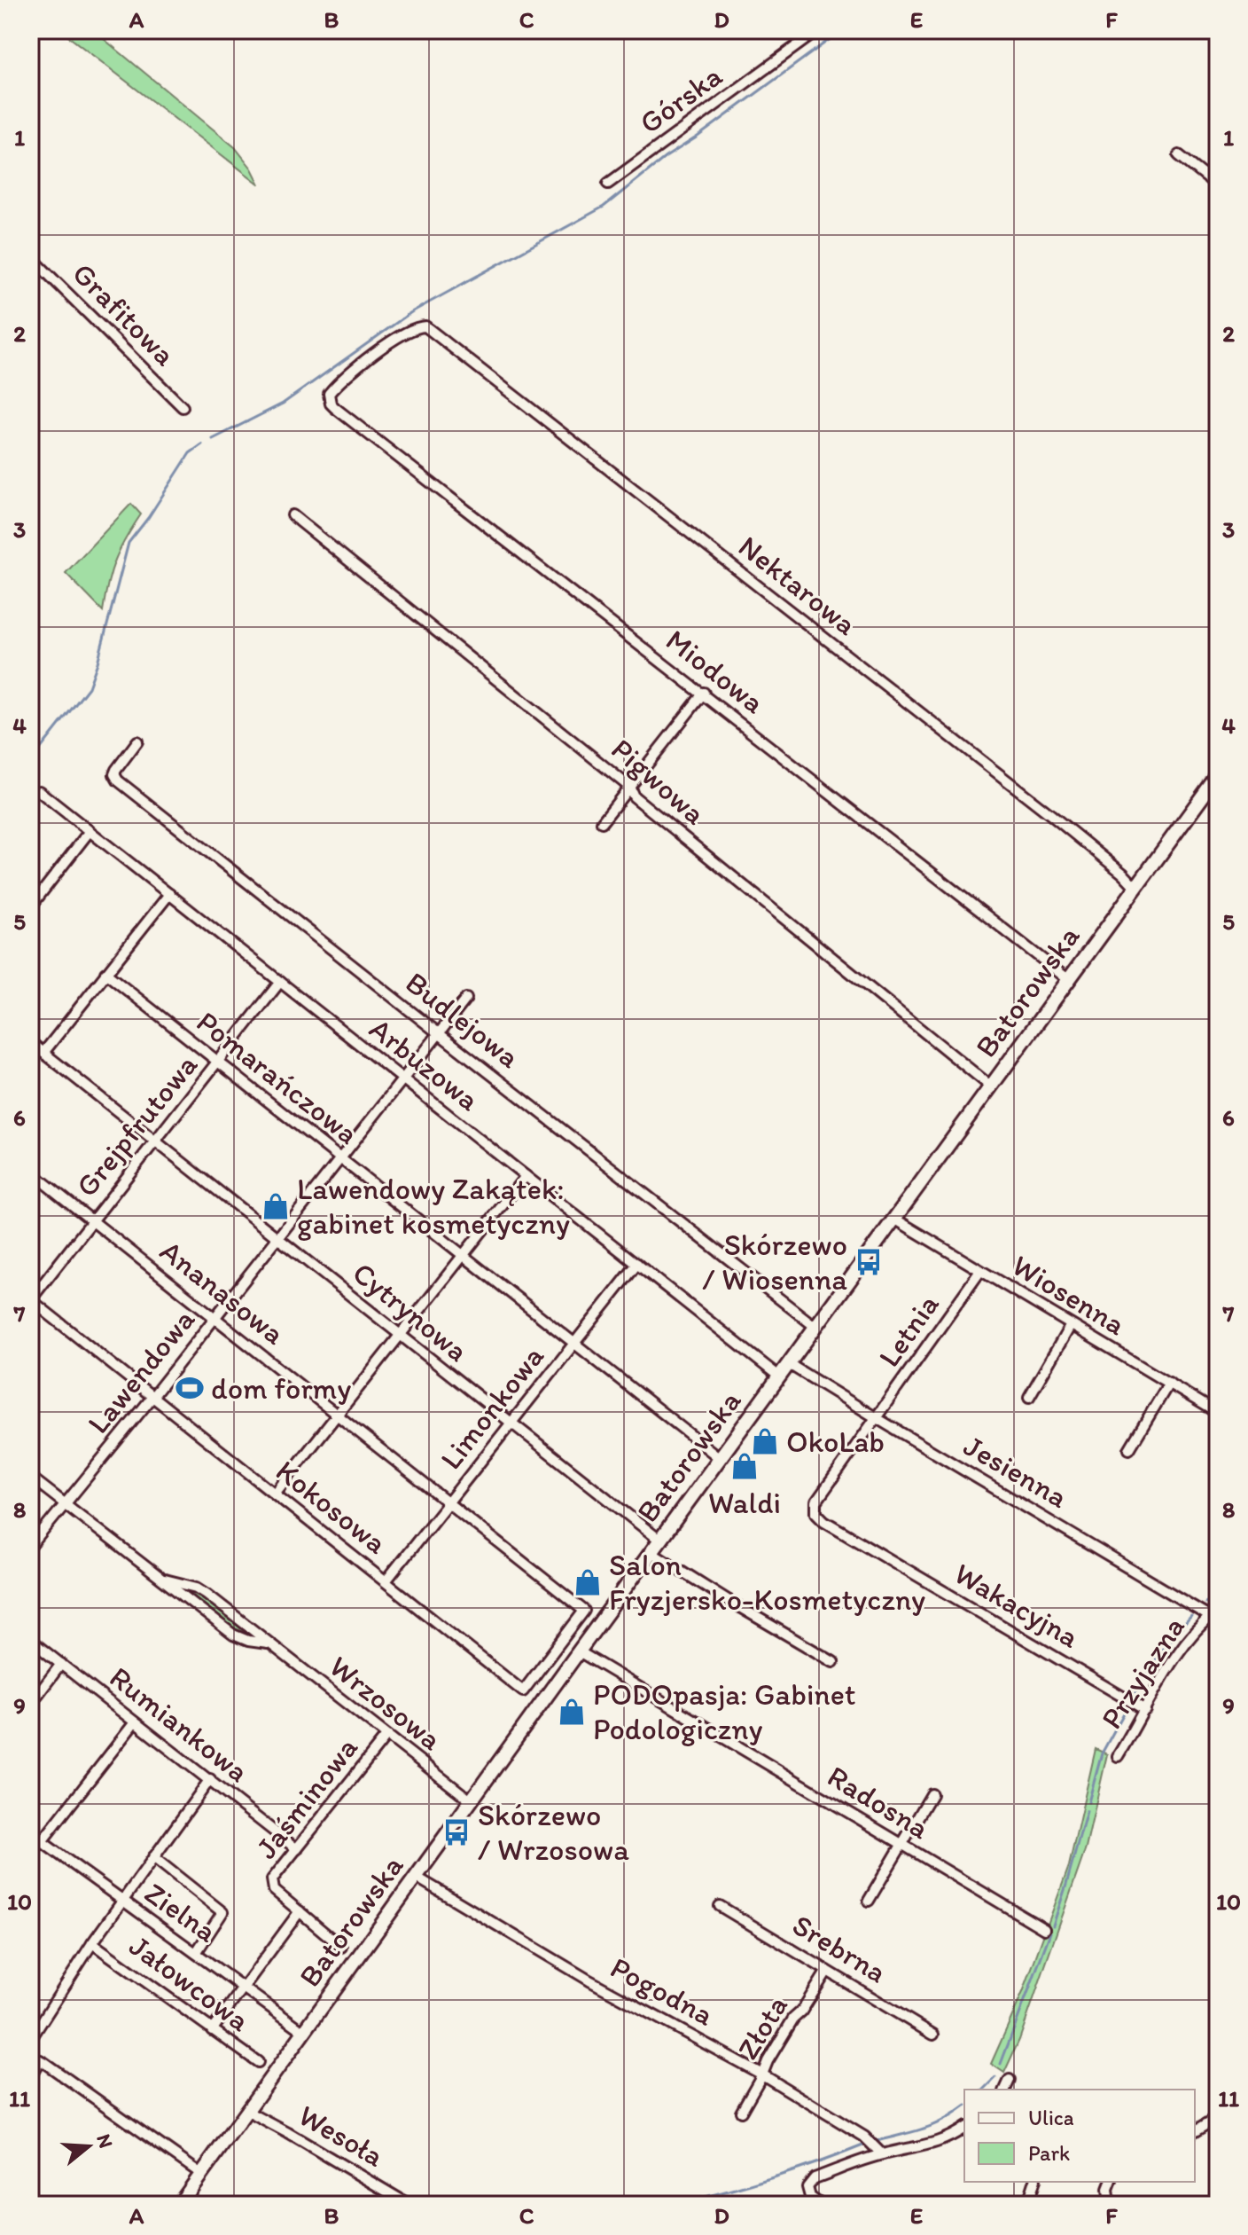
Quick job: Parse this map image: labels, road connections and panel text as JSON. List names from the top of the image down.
{
  "streets": {
    "street": [
      "Górska",
      "Grafitowa",
      "Nektarowa",
      "Miodowa",
      "Pigwowa",
      "Batorowska",
      "Budlejowa",
      "Arbuzowa",
      "Pomarańczowa",
      "Grejpfrutowa",
      "Ananasowa",
      "Wiosenna",
      "Cytrynowa",
      "Letnia",
      "Lawendowa",
      "Limonkowa",
      "Jesienna",
      "Kokosowa",
      "Wakacyjna",
      "Przyjazna",
      "Wrzosowa",
      "Rumiankowa",
      "Jaśminowa",
      "Radosna",
      "Zielna",
      "Srebrna",
      "Jałowcowa",
      "Pogodna",
      "Złota",
      "Wesoła"
    ]
  },
  "crossings": [
    ["Nektarowa", "Miodowa"],
    ["Nektarowa", "Batorowska"],
    ["Miodowa", "Batorowska"],
    ["Pigwowa", "Batorowska"],
    ["Batorowska", "Budlejowa"],
    ["Batorowska", "Arbuzowa"],
    ["Batorowska", "Pomarańczowa"],
    ["Batorowska", "Wiosenna"],
    ["Batorowska", "Cytrynowa"],
    ["Batorowska", "Jesienna"],
    ["Batorowska", "Wrzosowa"],
    ["Batorowska", "Radosna"],
    ["Batorowska", "Zielna"],
    ["Batorowska", "Pogodna"],
    ["Batorowska", "Wesoła"],
    ["Budlejowa", "Lawendowa"],
    ["Arbuzowa", "Grejpfrutowa"],
    ["Arbuzowa", "Lawendowa"],
    ["Arbuzowa", "Limonkowa"],
    ["Pomarańczowa", "Grejpfrutowa"],
    ["Pomarańczowa", "Lawendowa"],
    ["Pomarańczowa", "Limonkowa"],
    ["Grejpfrutowa", "Ananasowa"],
    ["Grejpfrutowa", "Cytrynowa"],
    ["Grejpfrutowa", "Kokosowa"],
    ["Ananasowa", "Lawendowa"],
    ["Ananasowa", "Limonkowa"],
    ["Ananasowa", "Kokosowa"],
    ["Wiosenna", "Letnia"],
    ["Cytrynowa", "Lawendowa"],
    ["Cytrynowa", "Limonkowa"],
    ["Letnia", "Jesienna"],
    ["Letnia", "Wakacyjna"],
    ["Lawendowa", "Kokosowa"],
    ["Lawendowa", "Wrzosowa"],
    ["Limonkowa", "Kokosowa"],
    ["Jesienna", "Wakacyjna"],
    ["Jesienna", "Przyjazna"],
    ["Wakacyjna", "Przyjazna"],
    ["Wrzosowa", "Jaśminowa"],
    ["Rumiankowa", "Jaśminowa"],
    ["Srebrna", "Złota"],
    ["Pogodna", "Złota"]
  ],
  "places": {
    "shop": [
      "Lawendowy Zakątek: gabinet kosmetyczny",
      "OkoLab",
      "Waldi",
      "Salon Fryzjersko-Kosmetyczny",
      "PODOpasja: Gabinet Podologiczny"
    ],
    "bus stop": ["Skórzewo / Wiosenna", "Skórzewo / Wrzosowa"],
    "sports": ["dom formy"]
  },
  "legend": ["Ulica", "Park"],
  "north": "right",
  "grid": {
    "columns": [
      "A",
      "B",
      "C",
      "D",
      "E",
      "F"
    ],
    "rows": [
      "1",
      "2",
      "3",
      "4",
      "5",
      "6",
      "7",
      "8",
      "9",
      "10",
      "11"
    ]
  }
}
